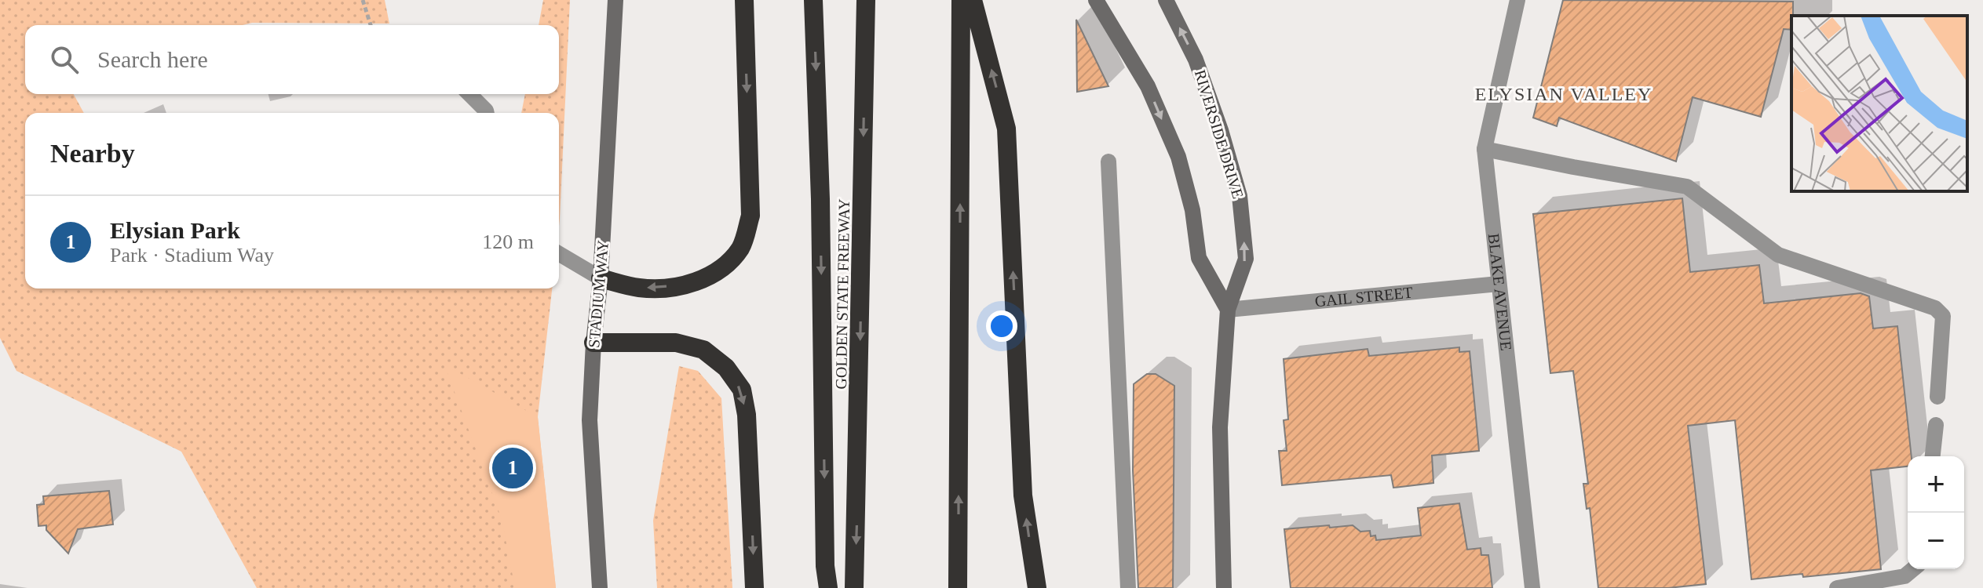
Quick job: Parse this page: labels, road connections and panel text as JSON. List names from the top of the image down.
{
  "streets": {
    "highway": ["GOLDEN STATE FREEWAY"],
    "main road": ["RIVERSIDE DRIVE", "STADIUM WAY"],
    "street": ["BLAKE AVENUE", "GAIL STREET"]
  },
  "crossings": [
    ["RIVERSIDE DRIVE", "GAIL STREET"],
    ["BLAKE AVENUE", "GAIL STREET"]
  ],
  "districts": ["ELYSIAN VALLEY"],
  "page": {
    "search": "Search here",
    "heading": "Nearby",
    "list": [
      {
        "mark": "1",
        "name": "Elysian Park",
        "note": "Park · Stadium Way",
        "value": "120 m"
      }
    ],
    "pins": "1",
    "map_buttons": ["+", "−"]
  }
}
